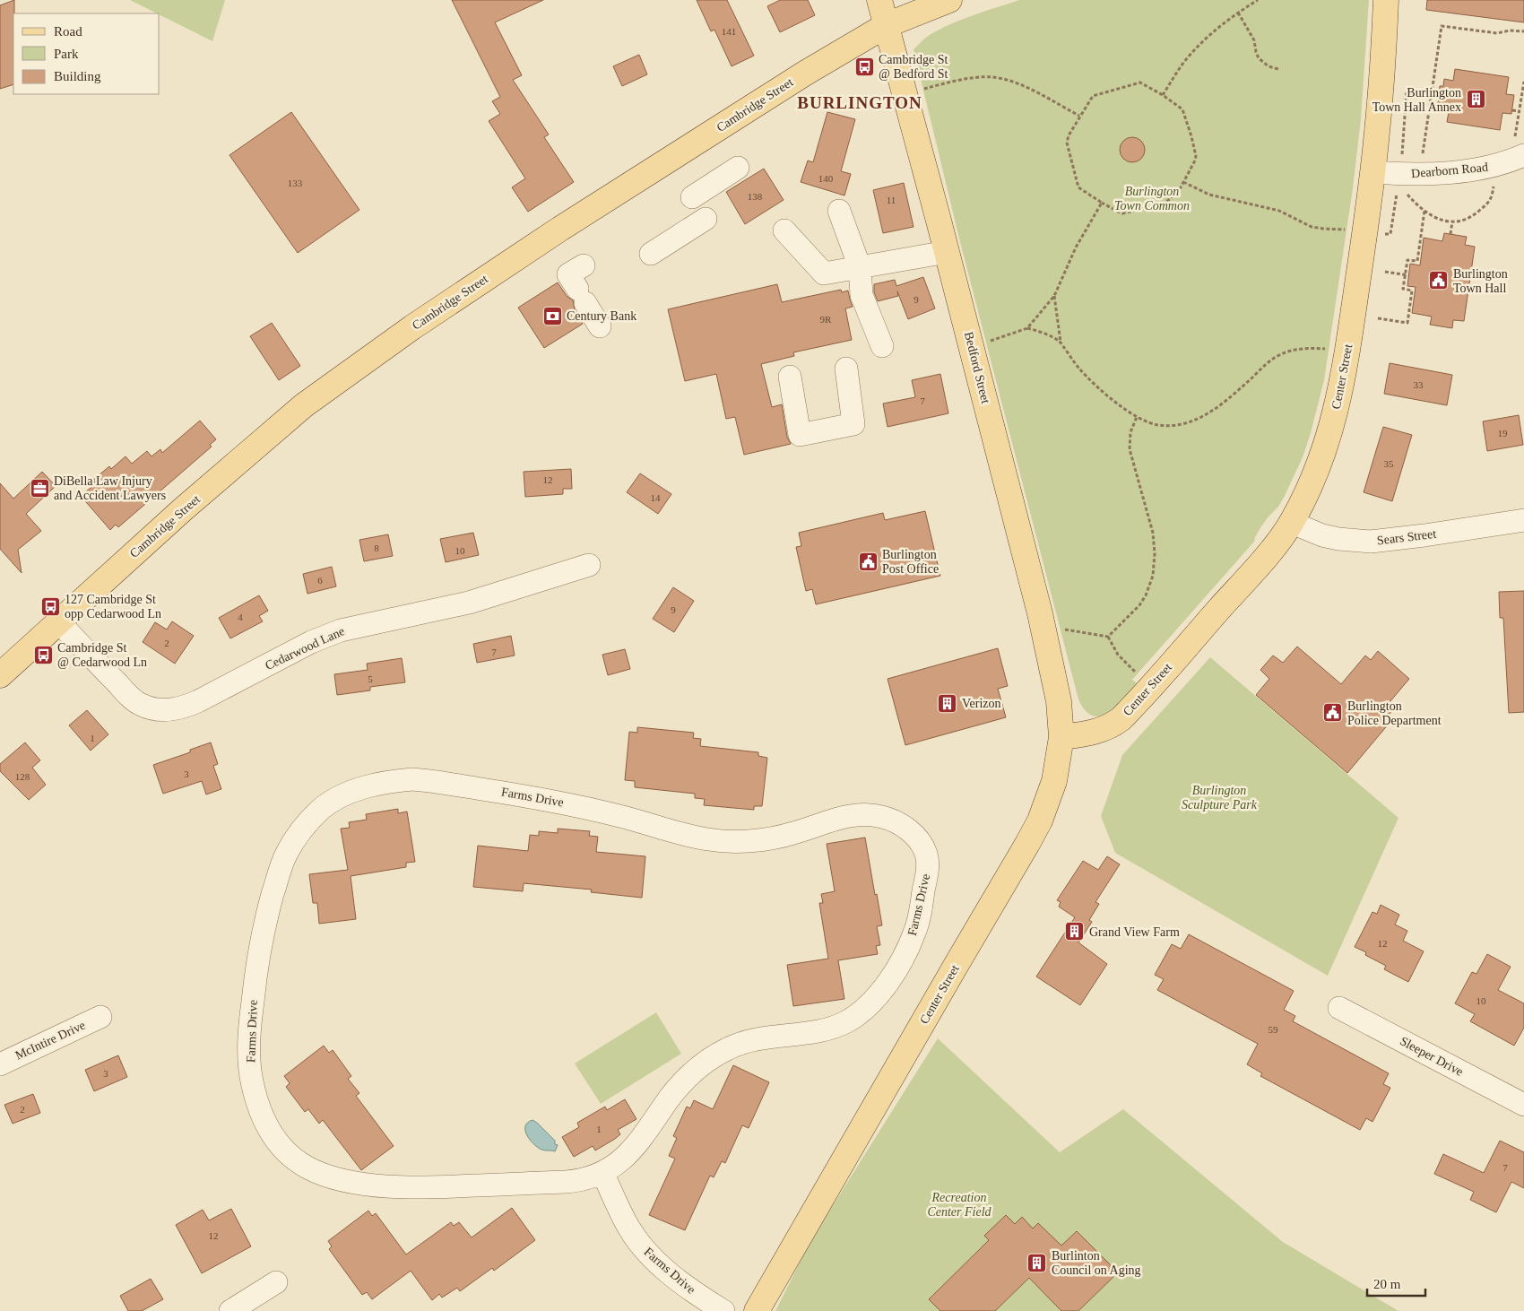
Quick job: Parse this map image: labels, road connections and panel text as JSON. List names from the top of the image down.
{
  "streets": {
    "main road": ["Cambridge Street", "Bedford Street", "Center Street"],
    "street": [
      "Dearborn Road",
      "Sears Street",
      "Cedarwood Lane",
      "Farms Drive",
      "McIntire Drive",
      "Sleeper Drive"
    ]
  },
  "crossings": [
    ["Cambridge Street", "Bedford Street"],
    ["Cambridge Street", "Cedarwood Lane"],
    ["Dearborn Road", "Center Street"],
    ["Bedford Street", "Center Street"],
    ["Center Street", "Sears Street"]
  ],
  "districts": ["BURLINGTON"],
  "parks": ["Burlington Town Common", "Burlington Sculpture Park", "Recreation Center Field"],
  "places": {
    "bus stop": ["Cambridge St @ Bedford St", "127 Cambridge St opp Cedarwood Ln", "Cambridge St @ Cedarwood Ln"],
    "building": [
      "Burlington Town Hall Annex",
      "Verizon",
      "Grand View Farm",
      "Burlinton Council on Aging"
    ],
    "public building": ["Burlington Town Hall", "Burlington Post Office", "Burlington Police Department"],
    "bank": ["Century Bank"],
    "office": ["DiBella Law Injury and Accident Lawyers"]
  },
  "house_numbers": [
    "141",
    "140",
    "133",
    "138",
    "11",
    "9",
    "9R",
    "33",
    "7",
    "19",
    "35",
    "12",
    "14",
    "8",
    "10",
    "6",
    "9",
    "4",
    "2",
    "7",
    "5",
    "1",
    "3",
    "128",
    "12",
    "10",
    "59",
    "3",
    "2",
    "1",
    "7",
    "12"
  ],
  "legend": ["Road", "Park", "Building"],
  "scale_bar": "20 m"
}
